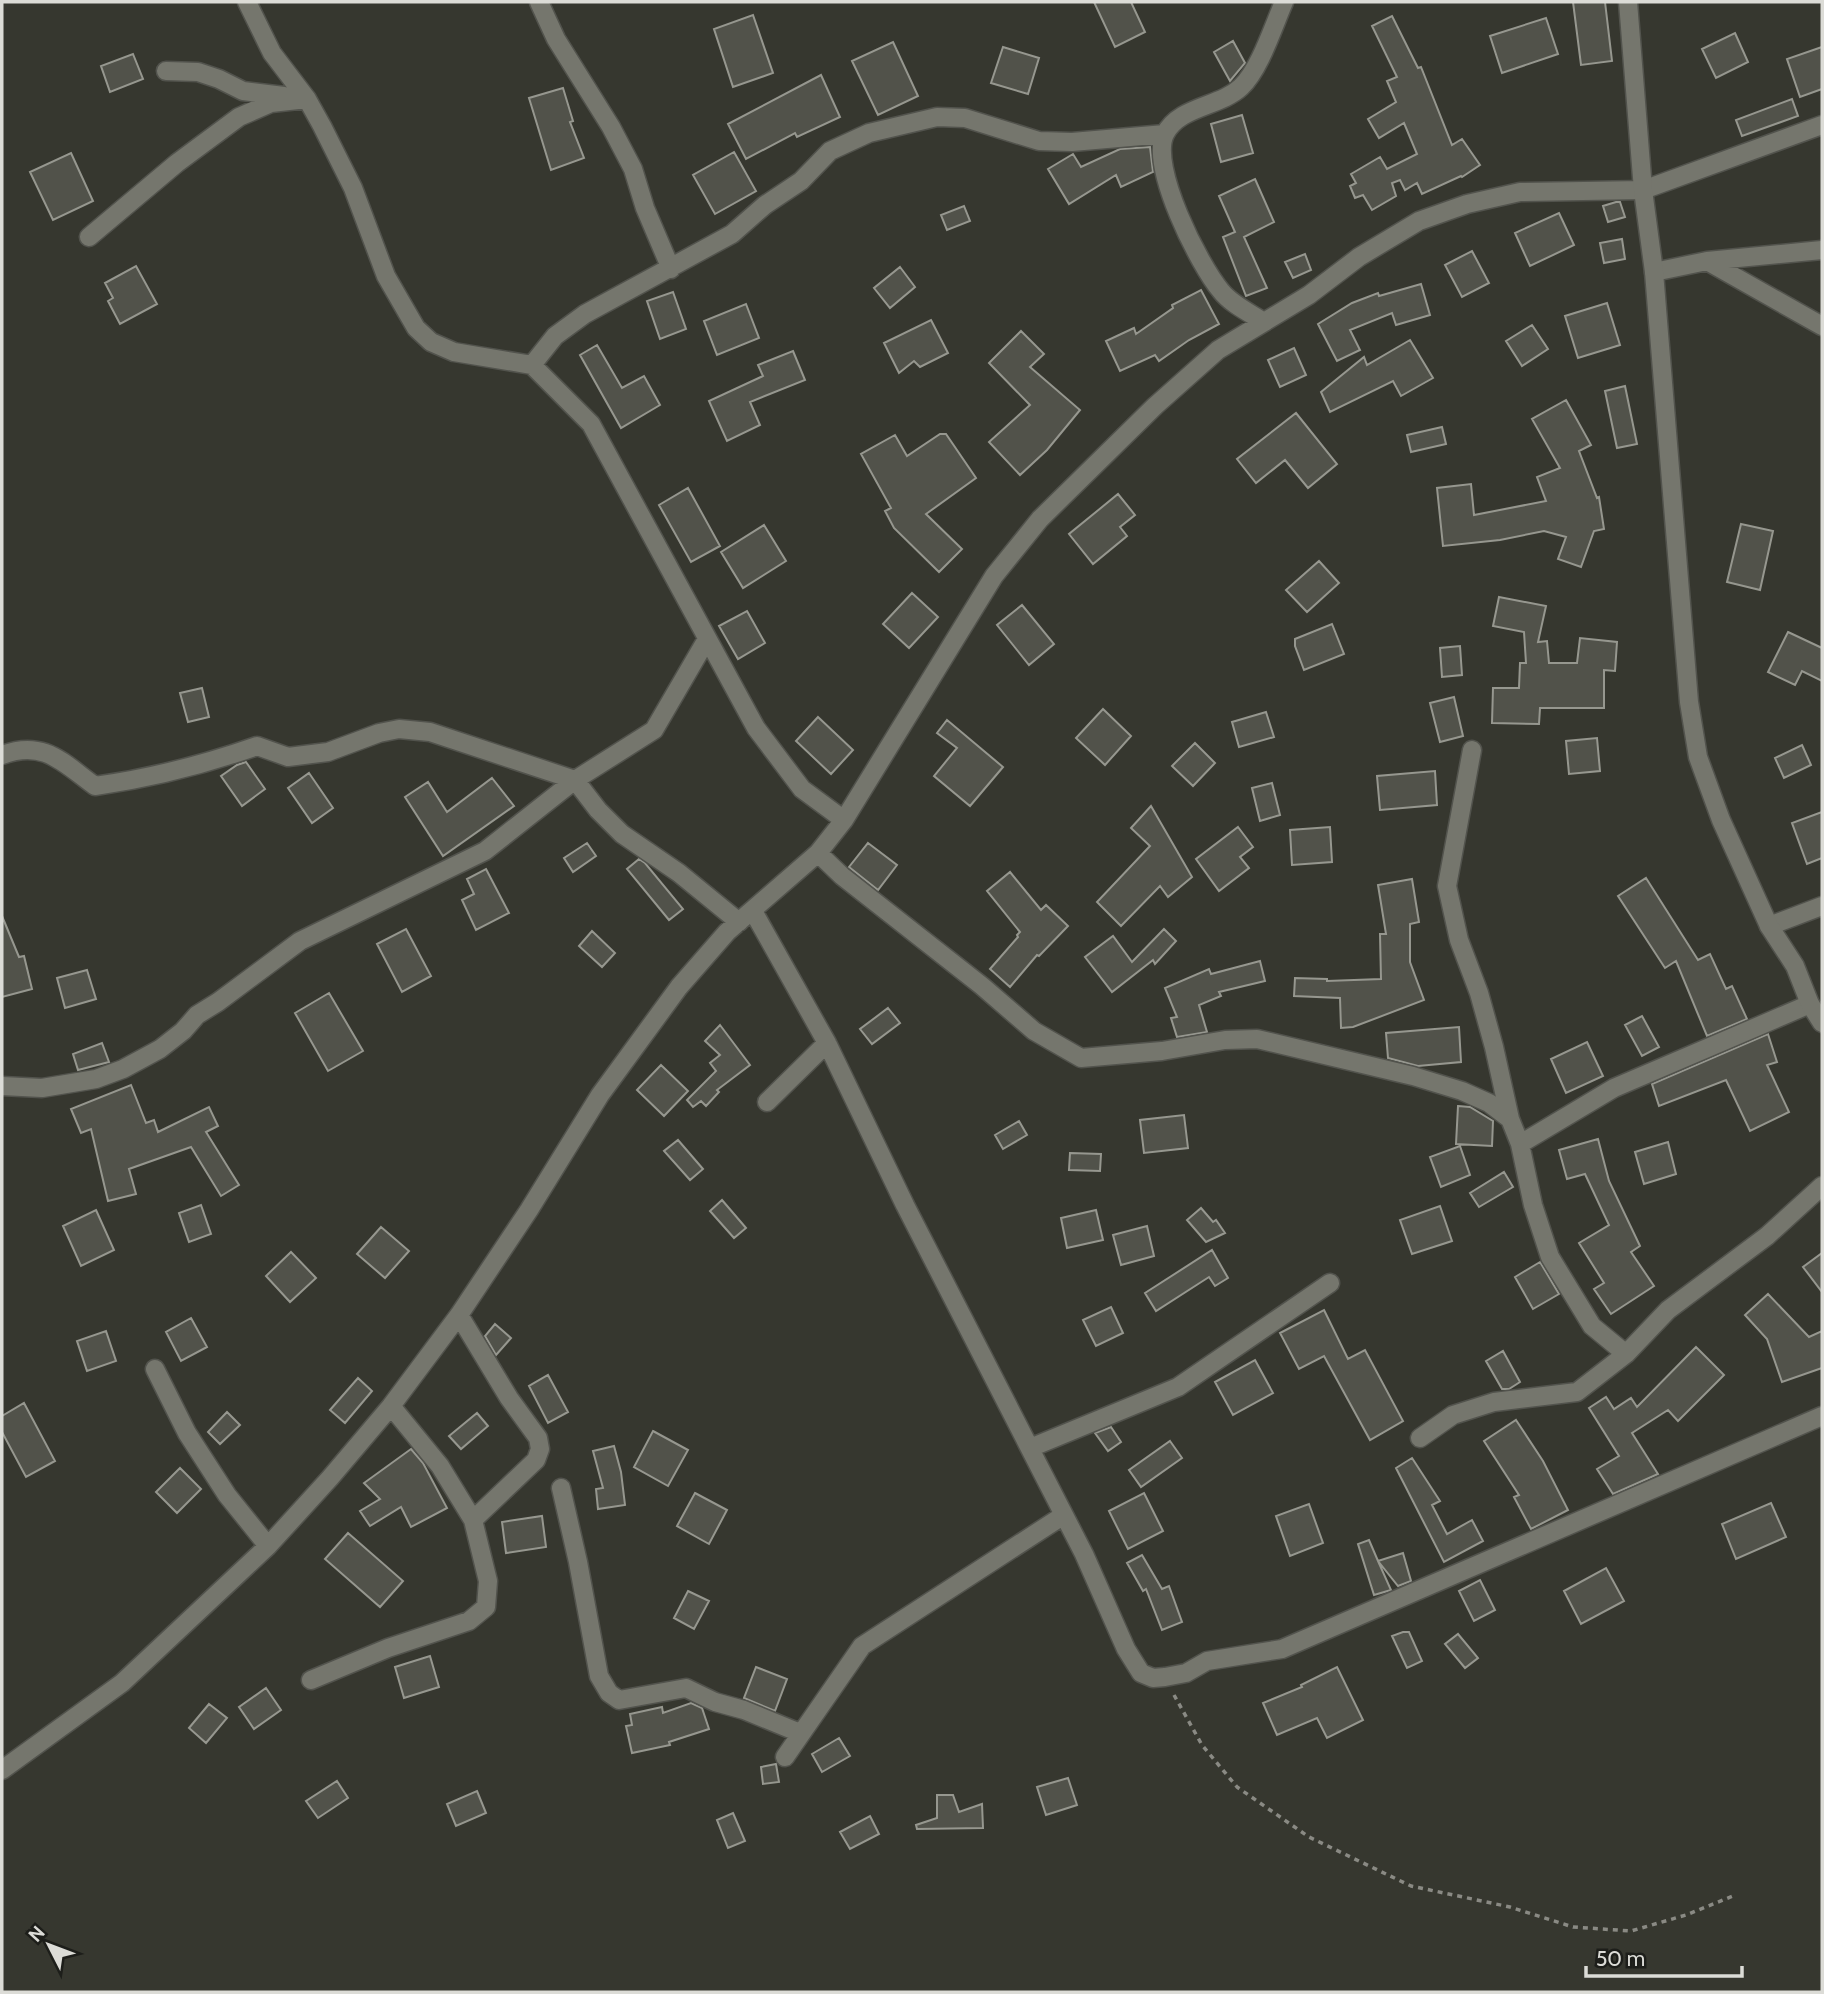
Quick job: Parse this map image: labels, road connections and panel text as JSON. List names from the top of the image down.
{
  "scale_bar": "50 m",
  "north": "top left"
}
